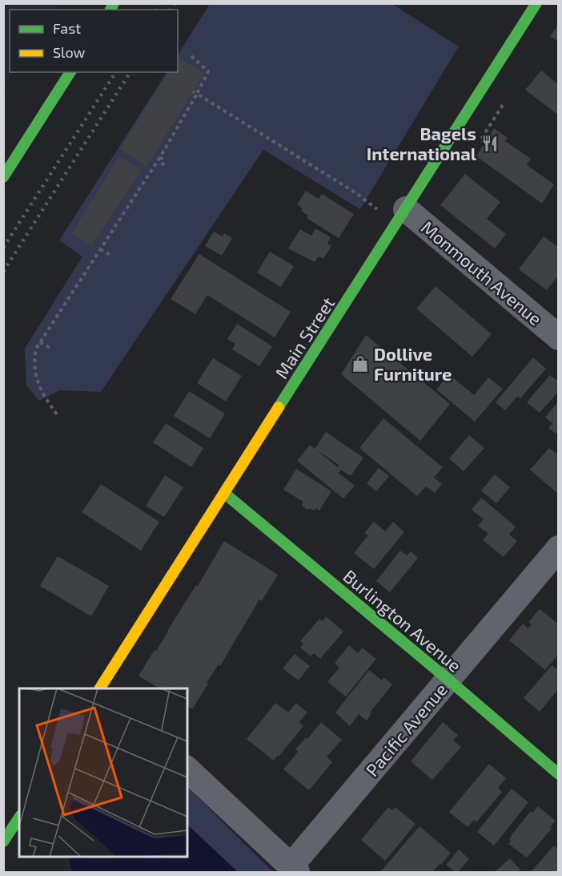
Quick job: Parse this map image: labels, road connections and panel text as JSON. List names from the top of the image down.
{
  "streets": {
    "main road": ["Main Street", "Burlington Avenue"],
    "street": ["Monmouth Avenue", "Pacific Avenue"]
  },
  "crossings": [
    ["Monmouth Avenue", "Main Street"],
    ["Main Street", "Burlington Avenue"],
    ["Burlington Avenue", "Pacific Avenue"]
  ],
  "places": {
    "restaurant": ["Bagels International"],
    "shop": ["Dollive Furniture"]
  },
  "legend": ["Fast", "Slow"]
}
